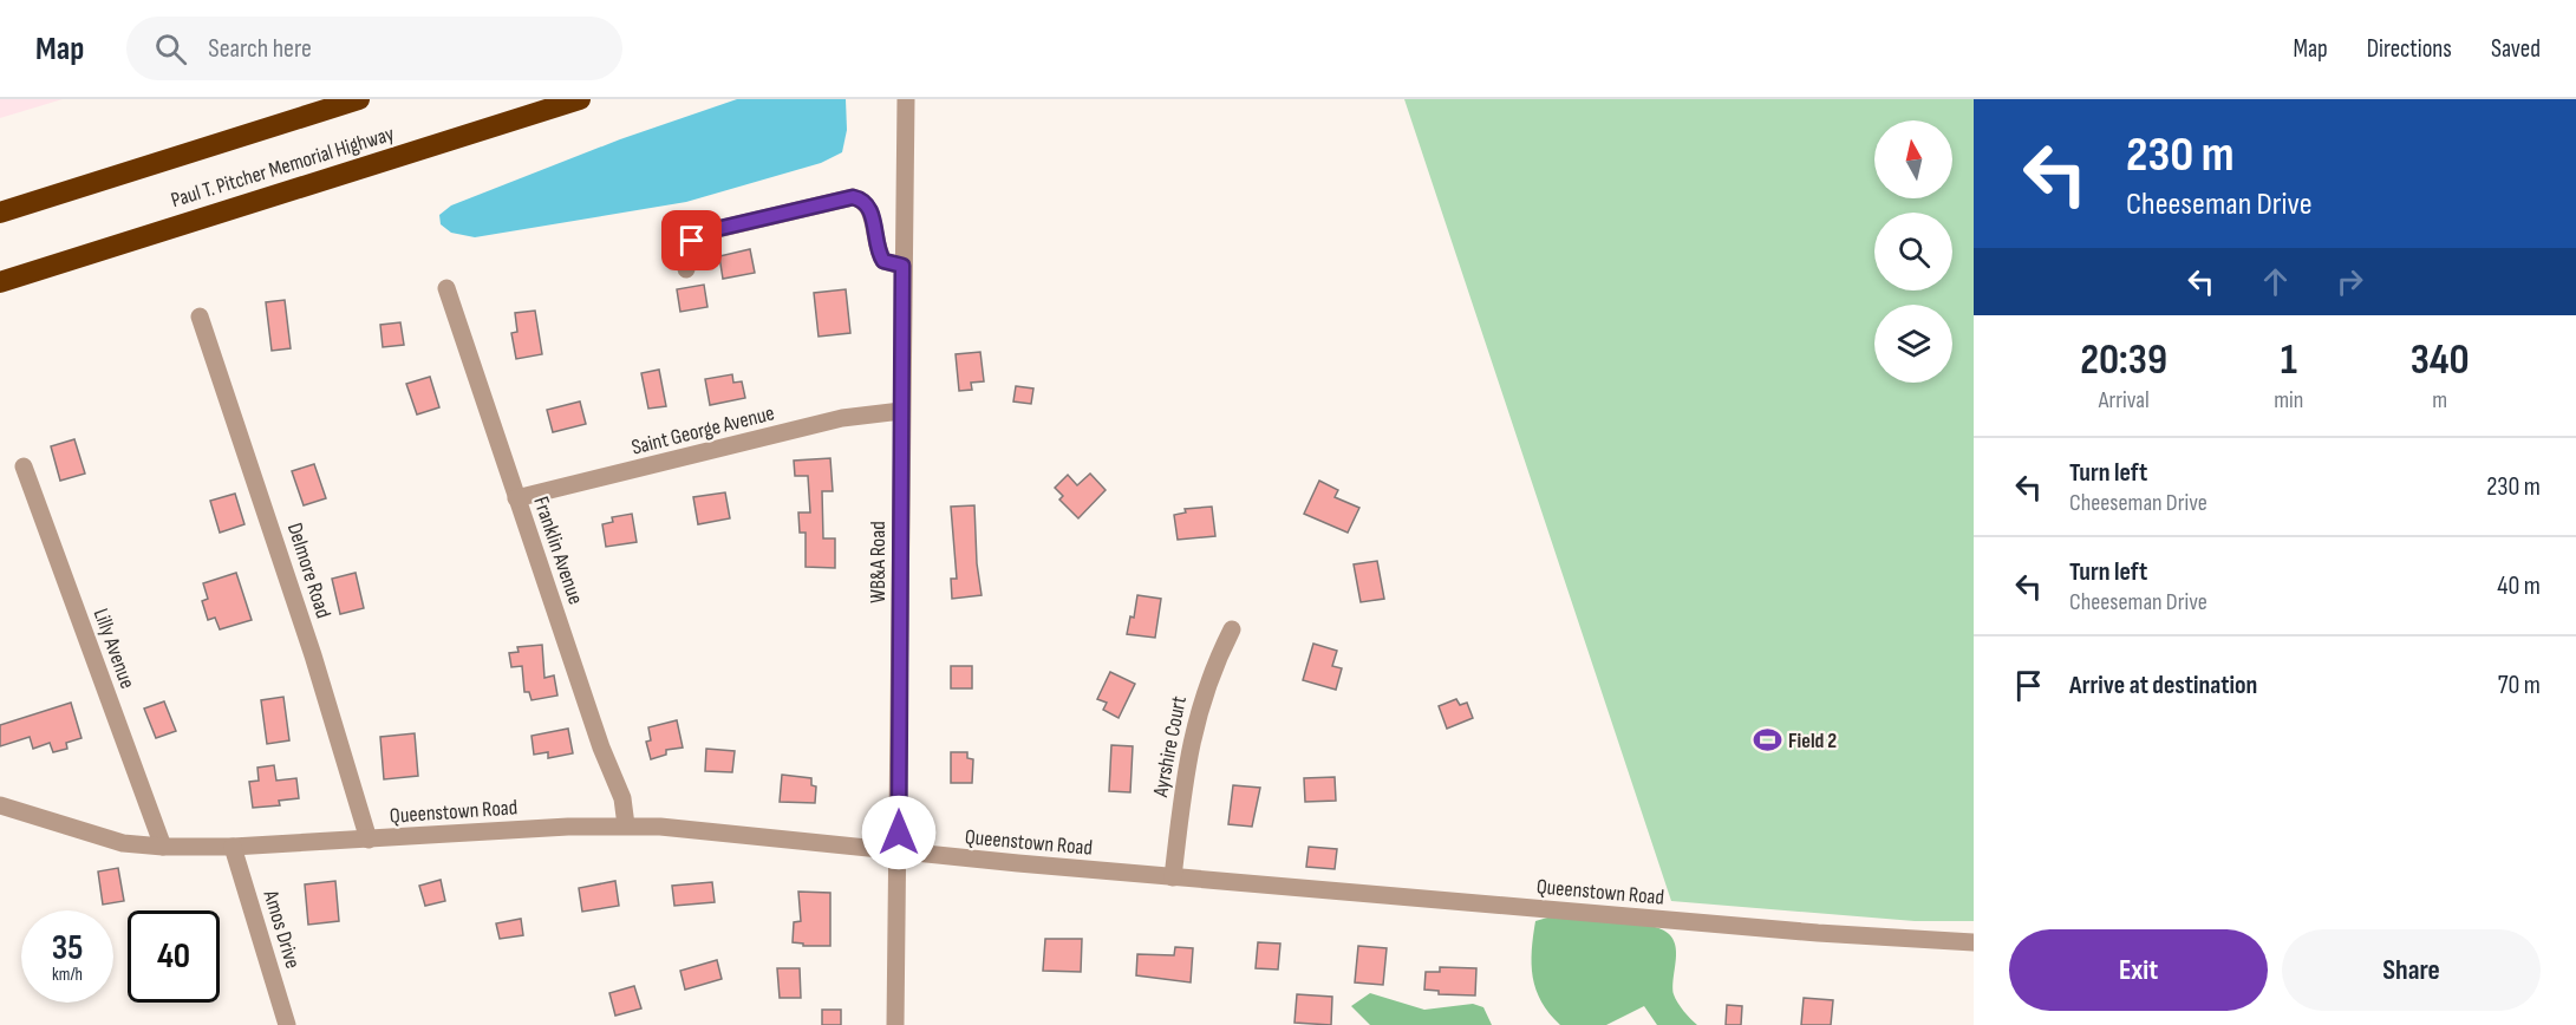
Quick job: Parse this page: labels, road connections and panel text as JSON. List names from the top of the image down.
{
  "streets": {
    "highway": ["Paul T. Pitcher Memorial Highway"],
    "street": [
      "Saint George Avenue",
      "Franklin Avenue",
      "WB&A Road",
      "Delmore Road",
      "Lilly Avenue",
      "Ayrshire Court",
      "Queenstown Road",
      "Amos Drive"
    ]
  },
  "crossings": [
    ["Saint George Avenue", "Franklin Avenue"],
    ["Saint George Avenue", "WB&A Road"],
    ["Franklin Avenue", "Queenstown Road"],
    ["WB&A Road", "Queenstown Road"],
    ["Delmore Road", "Queenstown Road"],
    ["Lilly Avenue", "Queenstown Road"],
    ["Ayrshire Court", "Queenstown Road"],
    ["Queenstown Road", "Amos Drive"]
  ],
  "places": {
    "sports": ["Field 2"]
  },
  "north": "top",
  "page": {
    "header": "Map",
    "search": "Search here",
    "nav": ["Map", "Directions", "Saved"],
    "turn": ["230 m", "Cheeseman Drive"],
    "eta": [
      "20:39",
      "Arrival",
      "1",
      "min",
      "340",
      "m"
    ],
    "list": [
      {
        "name": "Turn left",
        "note": "Cheeseman Drive",
        "value": "230 m"
      },
      {
        "name": "Turn left",
        "note": "Cheeseman Drive",
        "value": "40 m"
      },
      {
        "name": "Arrive at destination",
        "value": "70 m"
      }
    ],
    "speed": "35 km/h",
    "limit": "40",
    "buttons": ["Exit", "Share"]
  }
}
